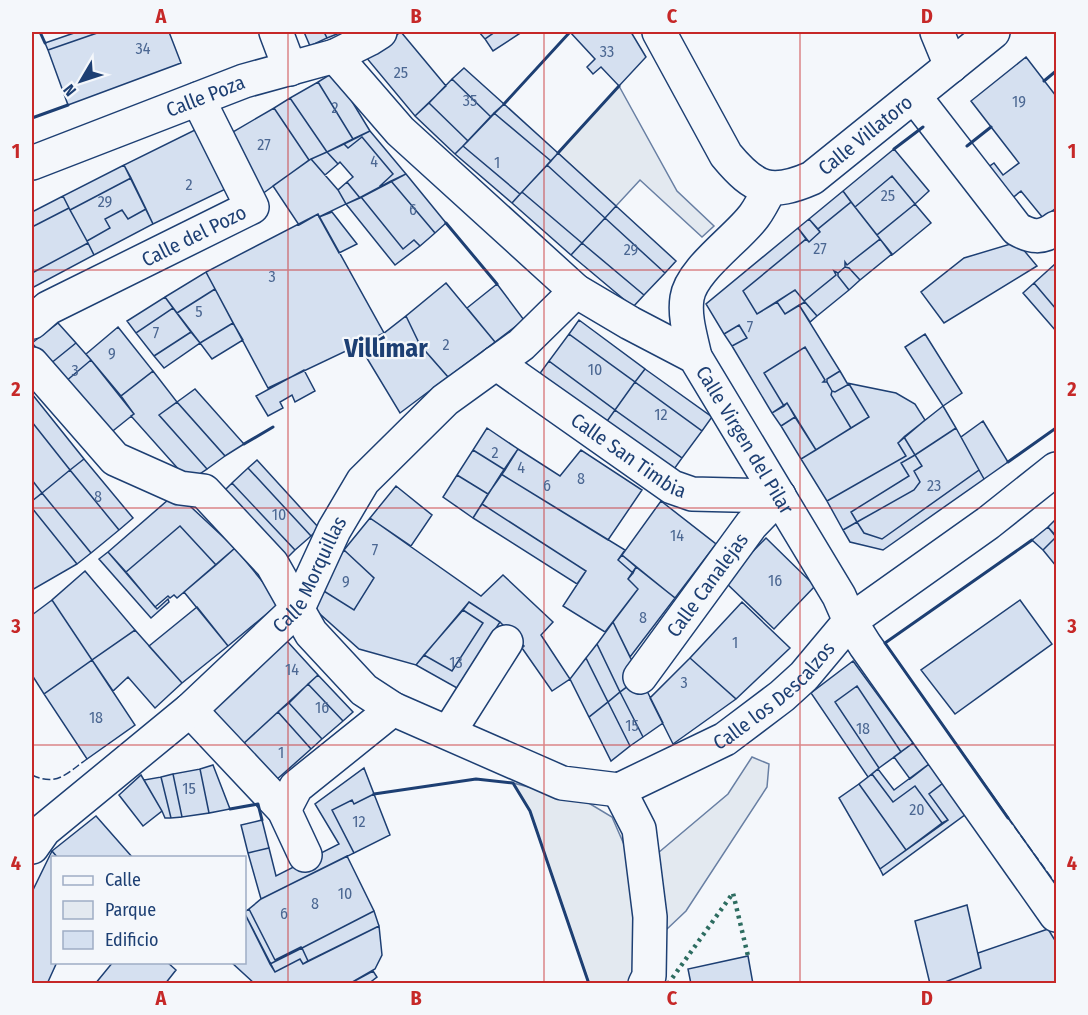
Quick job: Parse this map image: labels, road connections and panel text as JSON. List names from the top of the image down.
{
  "streets": {
    "street": [
      "Calle Poza",
      "Calle Villatoro",
      "Calle del Pozo",
      "Calle Virgen del Pilar",
      "Calle San Timbia",
      "Calle Morquillas",
      "Calle Canalejas",
      "Calle los Descalzos"
    ]
  },
  "crossings": [
    ["Calle Poza", "Calle del Pozo"],
    ["Calle Poza", "Calle Virgen del Pilar"],
    ["Calle Virgen del Pilar", "Calle San Timbia"],
    ["Calle Virgen del Pilar", "Calle Morquillas"],
    ["Calle Virgen del Pilar", "Calle Canalejas"],
    ["Calle Virgen del Pilar", "Calle los Descalzos"],
    ["Calle San Timbia", "Calle Morquillas"],
    ["Calle San Timbia", "Calle Canalejas"]
  ],
  "districts": ["Villímar"],
  "house_numbers": [
    "34",
    "33",
    "25",
    "35",
    "19",
    "2",
    "27",
    "4",
    "1",
    "2",
    "25",
    "29",
    "6",
    "27",
    "29",
    "3",
    "5",
    "7",
    "7",
    "2",
    "9",
    "10",
    "3",
    "12",
    "2",
    "4",
    "8",
    "6",
    "23",
    "8",
    "10",
    "14",
    "7",
    "16",
    "9",
    "8",
    "1",
    "13",
    "14",
    "3",
    "16",
    "18",
    "15",
    "18",
    "1",
    "15",
    "20",
    "12",
    "10",
    "8",
    "6"
  ],
  "legend": ["Calle", "Parque", "Edificio"],
  "north": "bottom left",
  "grid": {
    "columns": [
      "A",
      "B",
      "C",
      "D"
    ],
    "rows": [
      "1",
      "2",
      "3",
      "4"
    ]
  }
}
